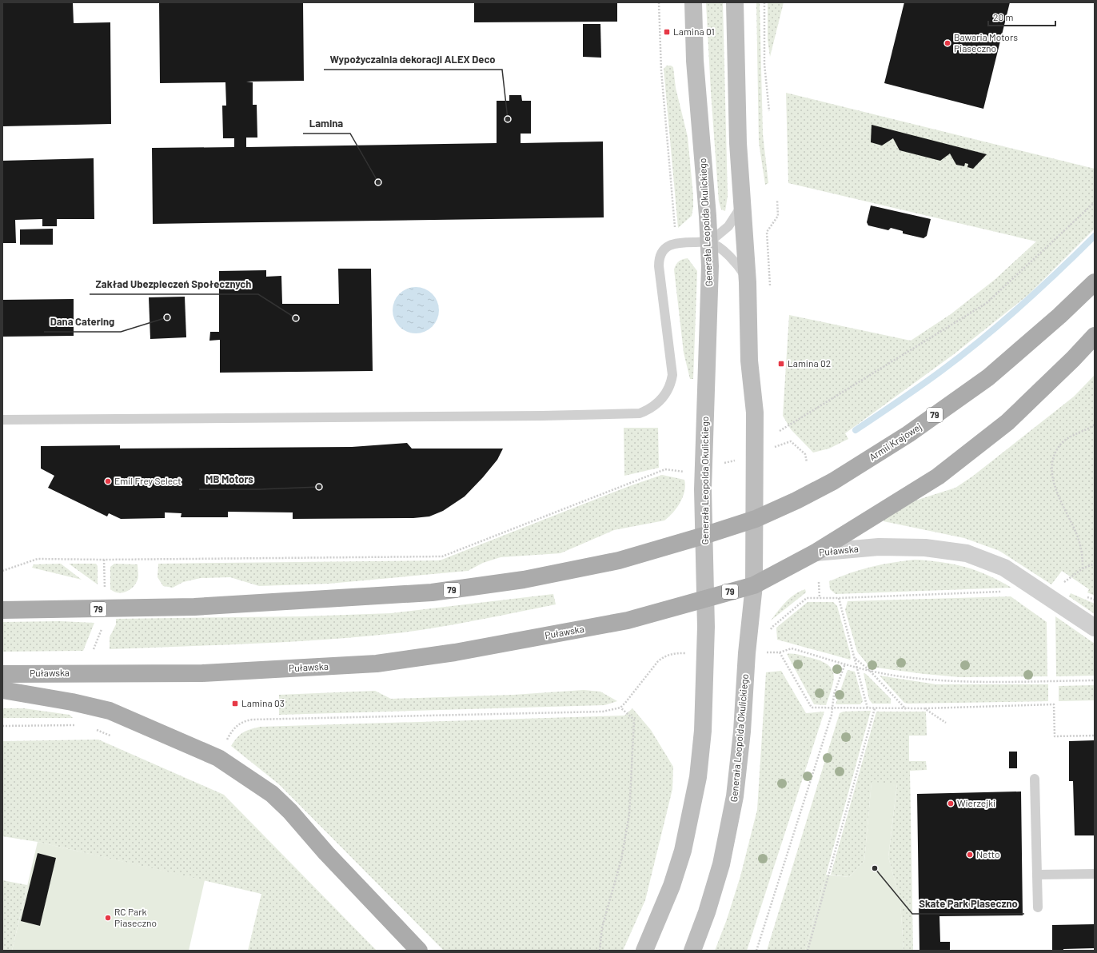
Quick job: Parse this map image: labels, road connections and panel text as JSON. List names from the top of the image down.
{
  "streets": {
    "main road": [
      "Generała Leopolda Okulickiego",
      "79",
      "Armii Krajowej",
      "Puławska"
    ]
  },
  "crossings": [
    ["Generała Leopolda Okulickiego", "79"],
    ["Generała Leopolda Okulickiego", "Armii Krajowej"],
    ["Generała Leopolda Okulickiego", "Puławska"],
    ["79", "Armii Krajowej"],
    ["79", "Puławska"]
  ],
  "places": {
    "transit": ["Lamina 01", "Lamina 02", "Lamina 03"],
    "other": [
      "Bawaria Motors Piaseczno",
      "Wypożyczalnia dekoracji ALEX Deco",
      "Lamina",
      "Dana Catering",
      "Zakład Ubezpieczeń Społecznych",
      "Emil Frey Select",
      "MB Motors",
      "Wierzejki",
      "Netto",
      "Skate Park Piaseczno",
      "RC Park Piaseczno"
    ]
  },
  "scale_bar": "20 m"
}
